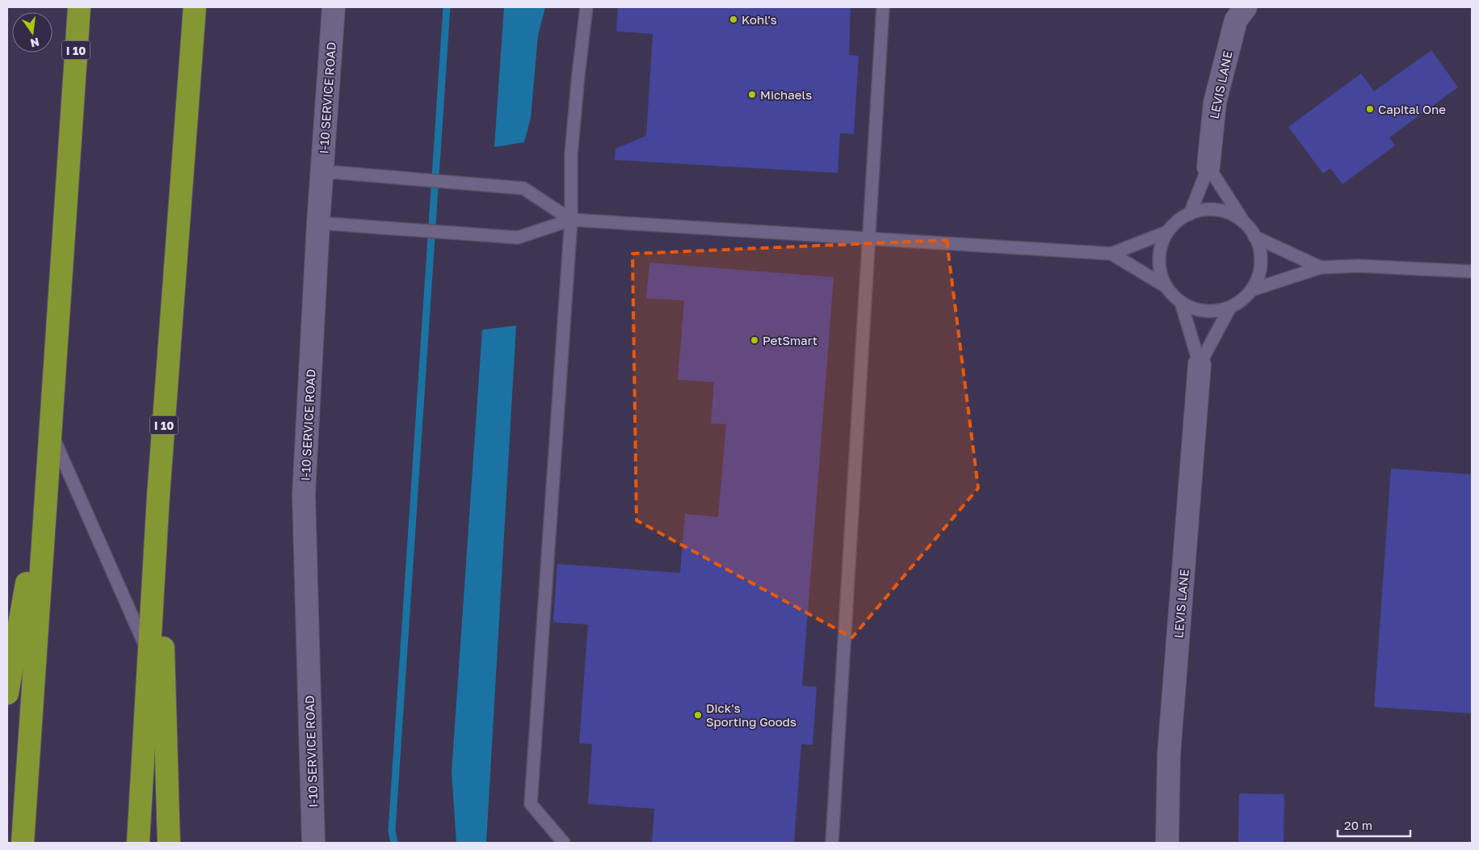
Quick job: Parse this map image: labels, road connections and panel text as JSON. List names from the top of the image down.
{
  "streets": {
    "highway": ["I 10"],
    "street": ["LEVIS LANE", "I-10 SERVICE ROAD"]
  },
  "places": [
    "Kohl's",
    "Michaels",
    "Capital One",
    "PetSmart",
    "Dick's Sporting Goods"
  ],
  "scale_bar": "20 m",
  "north": "bottom"
}
